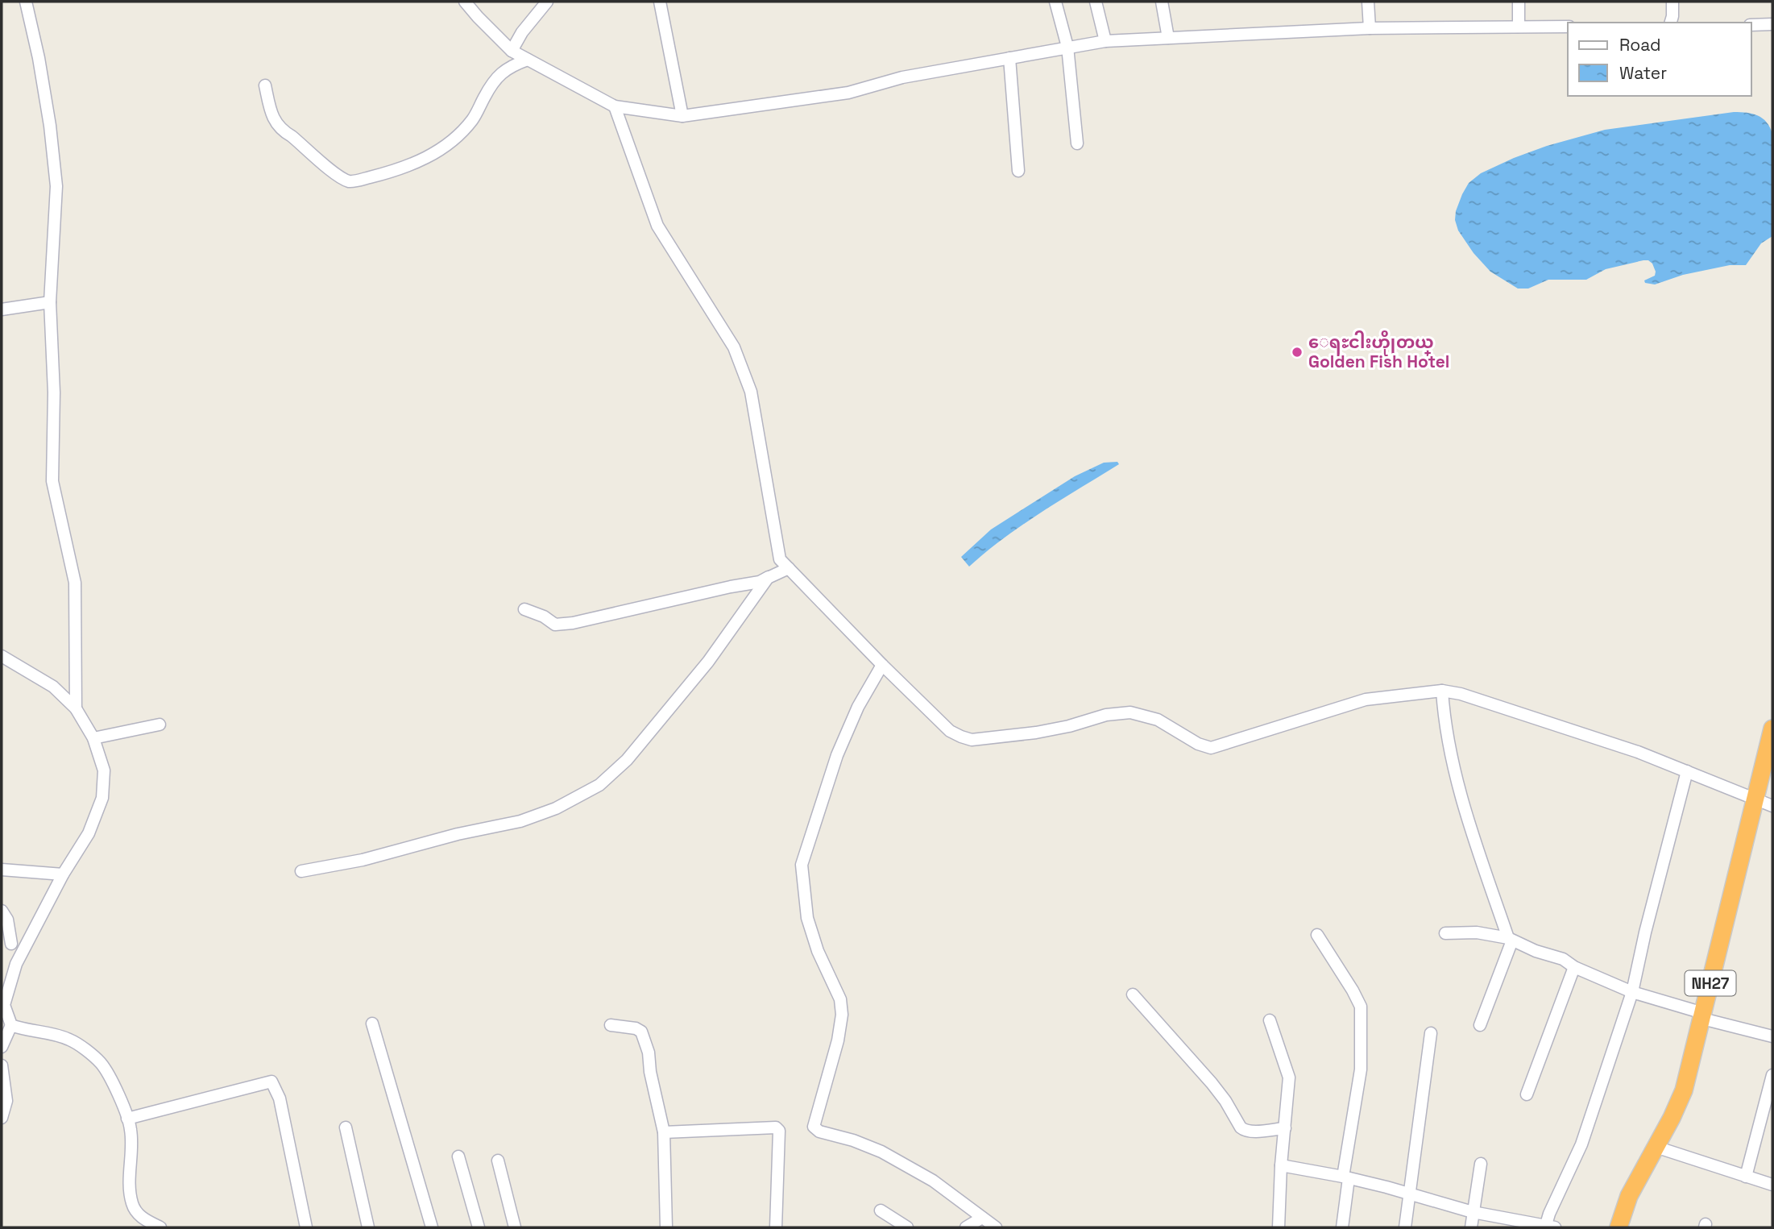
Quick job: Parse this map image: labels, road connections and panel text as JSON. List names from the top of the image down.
{
  "streets": {
    "highway": ["NH27"]
  },
  "places": ["ေရႊငါးဟိုုတယ္ Golden Fish Hotel"],
  "legend": ["Road", "Water"]
}
